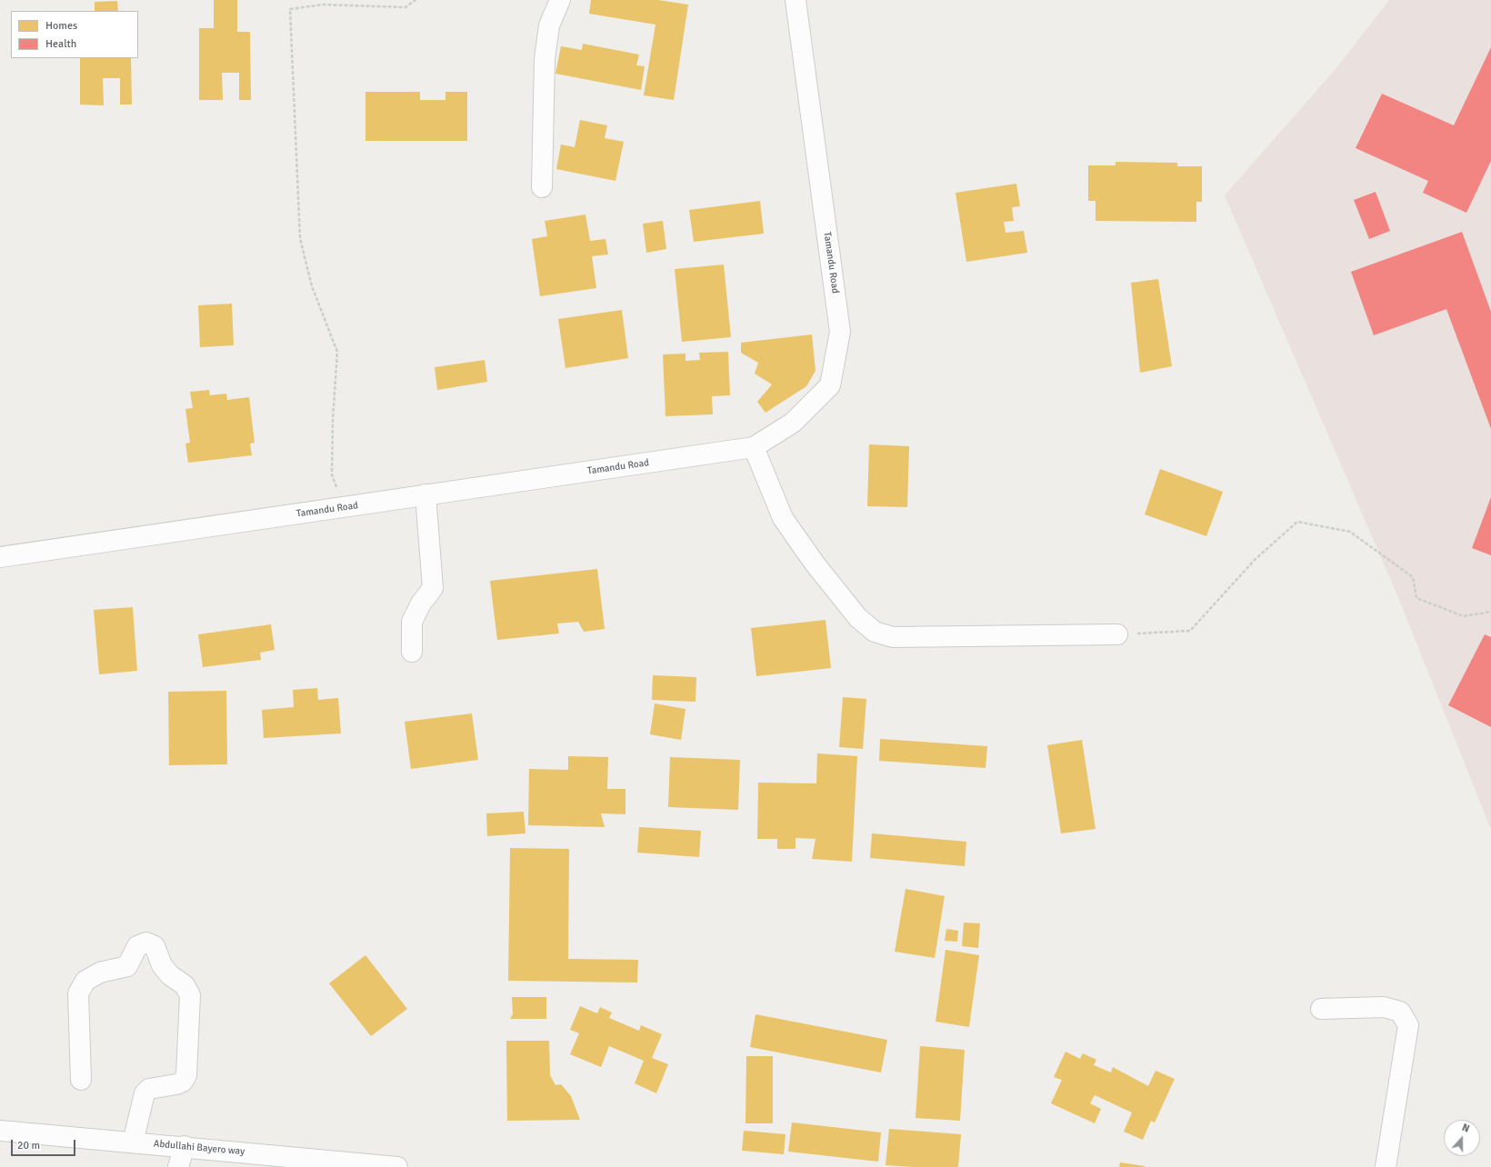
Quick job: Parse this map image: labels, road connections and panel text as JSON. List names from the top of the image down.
{
  "streets": {
    "street": ["Tamandu Road", "Abdullahi Bayero way"]
  },
  "legend": ["Homes", "Health"],
  "scale_bar": "20 m",
  "north": "top"
}
